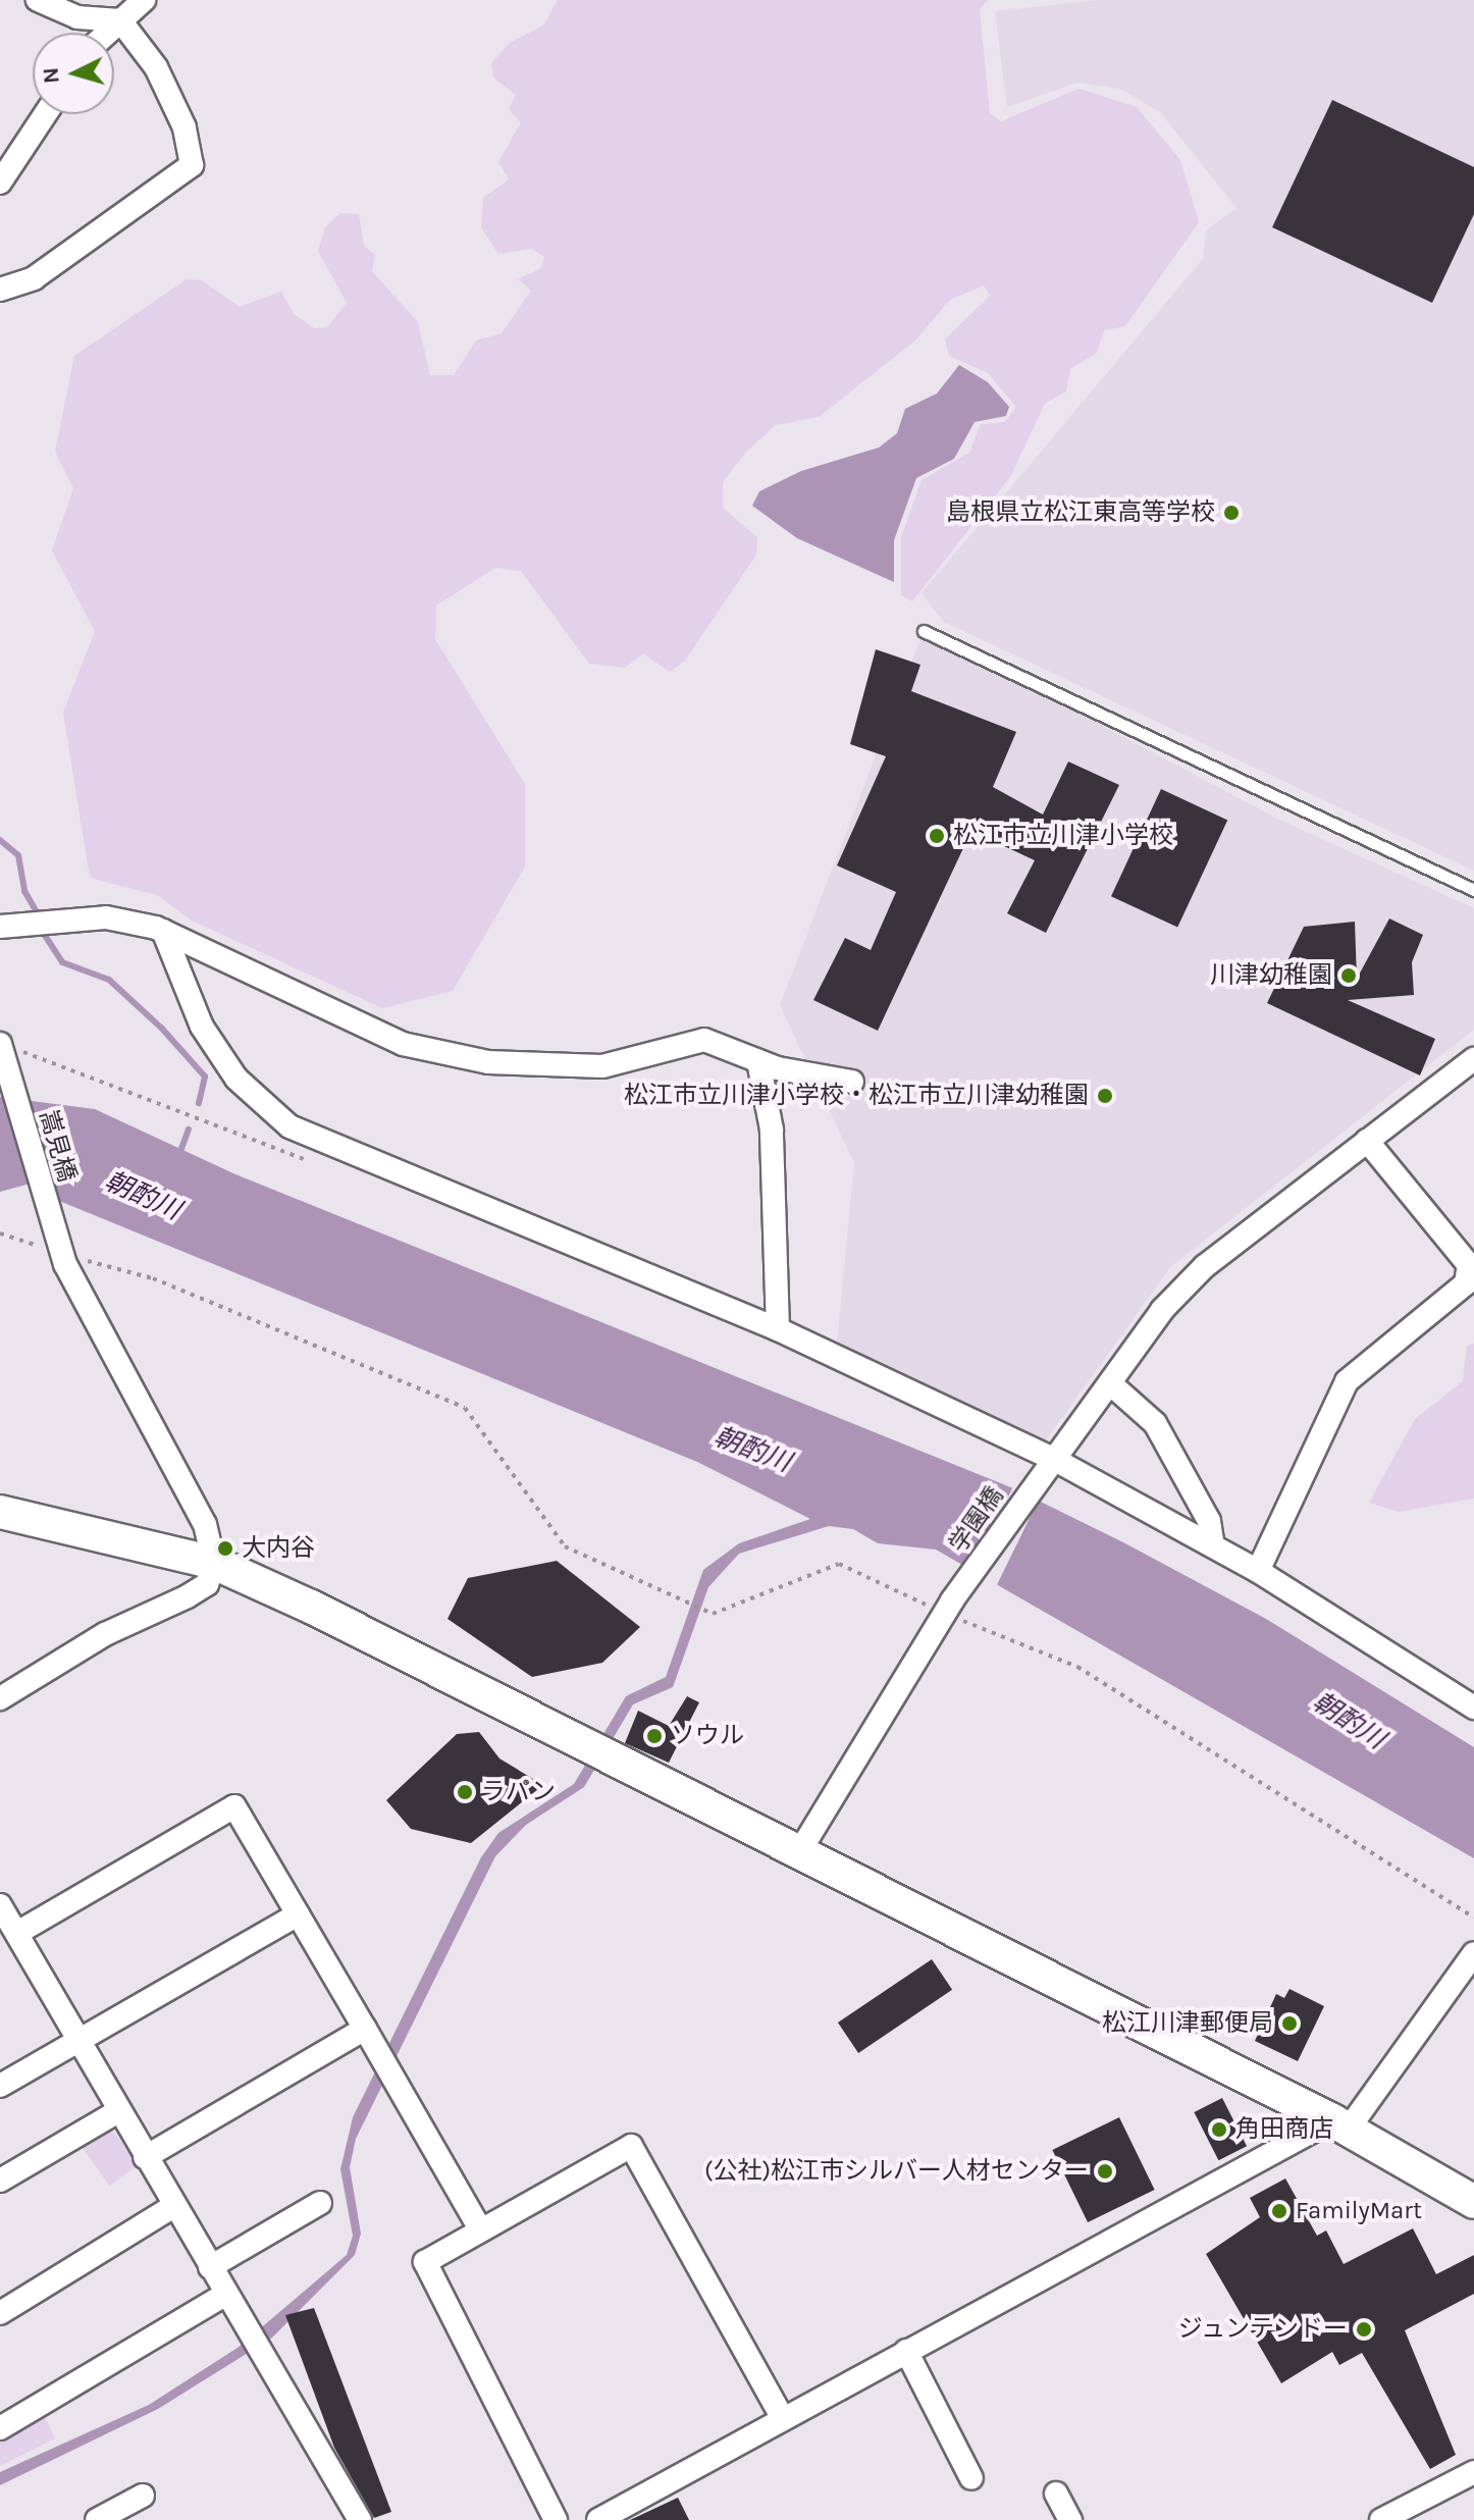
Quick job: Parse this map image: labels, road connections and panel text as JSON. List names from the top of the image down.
{
  "streets": {
    "street": ["嵩見橋", "学園橋"]
  },
  "water": ["朝酌川"],
  "places": [
    "島根県立松江東高等学校",
    "松江市立川津小学校",
    "川津幼稚園",
    "松江市立川津小学校・松江市立川津幼稚園",
    "大内谷",
    "ソウル",
    "ラパン",
    "松江川津郵便局",
    "角田商店",
    "(公社)松江市シルバー人材センター",
    "FamilyMart",
    "ジュンテンドー"
  ],
  "north": "left"
}
